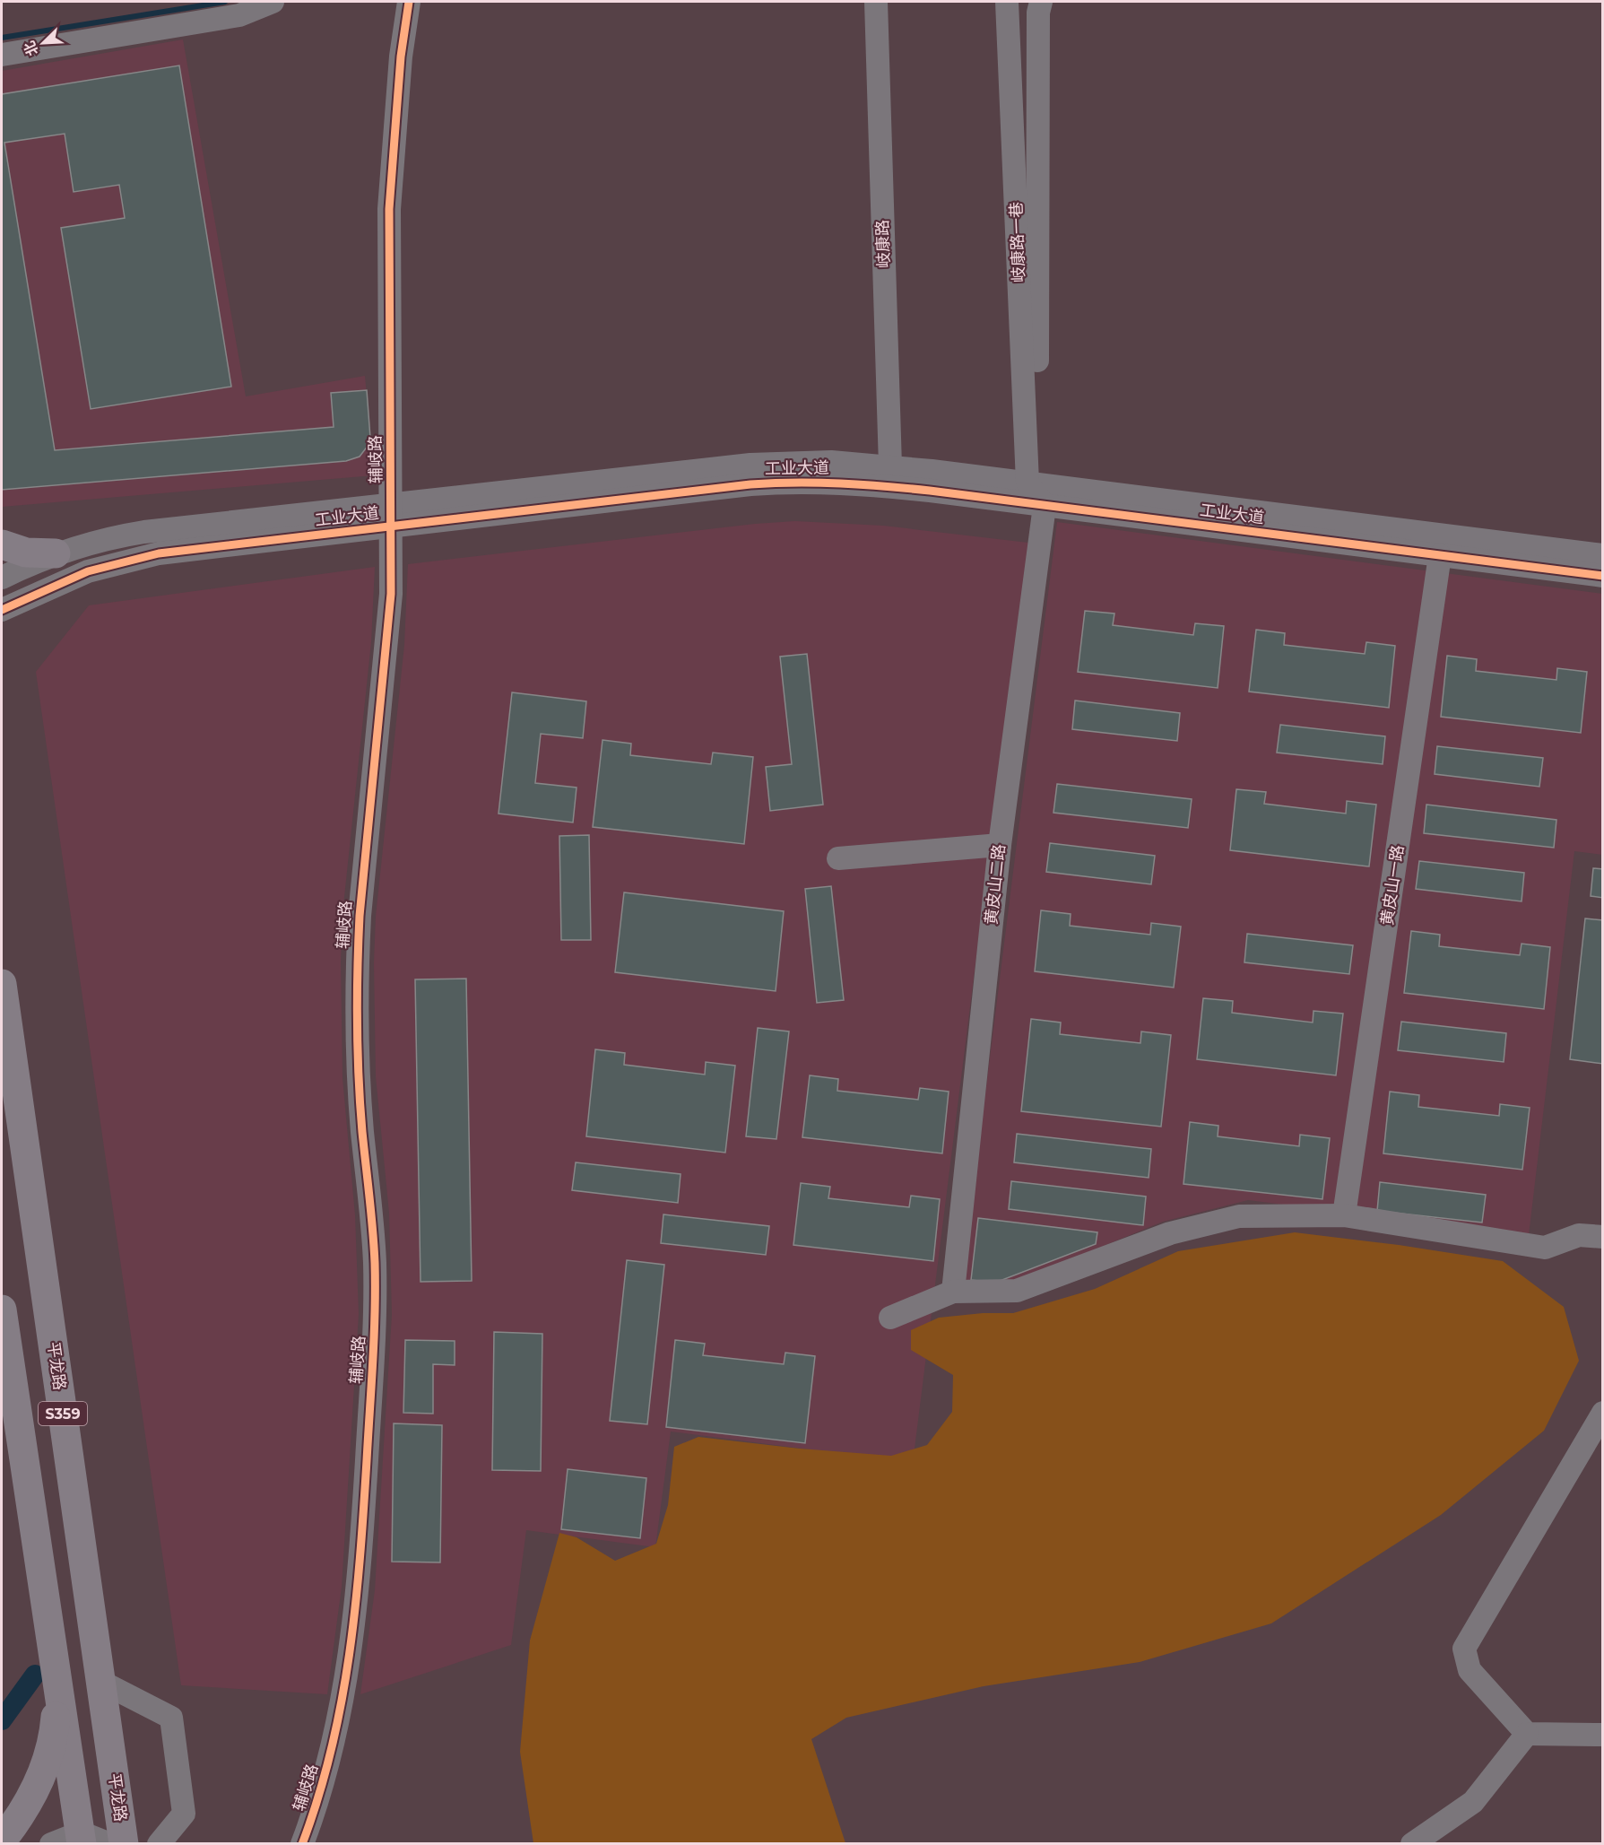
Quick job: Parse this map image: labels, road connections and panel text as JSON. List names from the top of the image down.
{
  "streets": {
    "main road": ["平龙路", "S359"],
    "street": [
      "岐康路一巷",
      "岐康路",
      "辅岐路",
      "工业大道",
      "黄皮山二路",
      "黄皮山一路"
    ]
  },
  "crossings": [
    ["岐康路一巷", "工业大道"],
    ["岐康路", "工业大道"],
    ["辅岐路", "工业大道"],
    ["工业大道", "黄皮山二路"],
    ["工业大道", "黄皮山一路"]
  ],
  "north": "bottom left"
}
